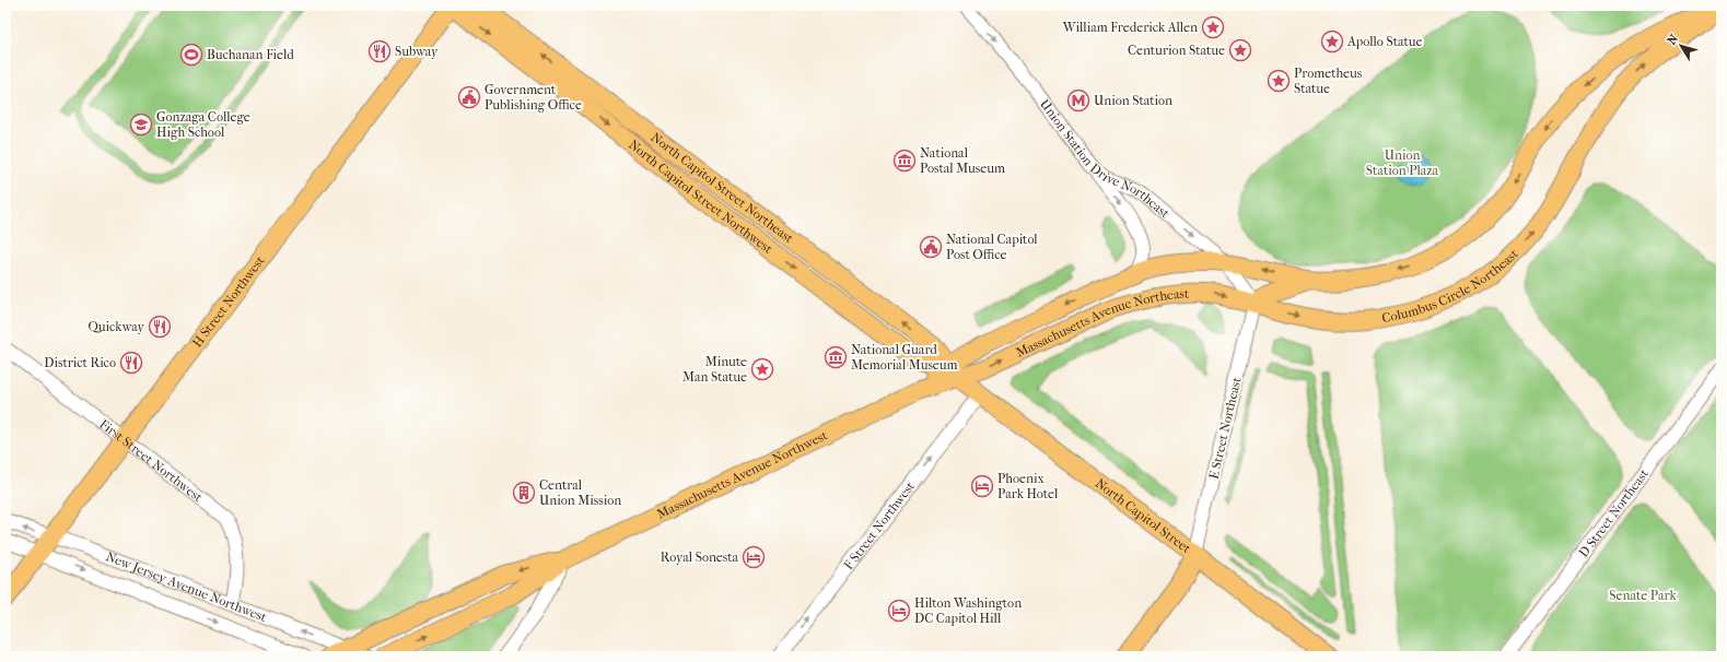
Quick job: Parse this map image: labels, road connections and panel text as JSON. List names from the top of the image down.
{
  "streets": {
    "main road": [
      "North Capitol Street Northeast",
      "North Capitol Street Northwest",
      "Columbus Circle Northeast",
      "H Street Northwest",
      "Massachusetts Avenue Northeast",
      "Massachusetts Avenue Northwest",
      "North Capitol Street"
    ],
    "street": [
      "Union Station Drive Northeast",
      "E Street Northeast",
      "First Street Northwest",
      "D Street Northeast",
      "F Street Northwest",
      "New Jersey Avenue Northwest"
    ]
  },
  "crossings": [
    ["Union Station Drive Northeast", "Columbus Circle Northeast"],
    ["Union Station Drive Northeast", "Massachusetts Avenue Northeast"],
    ["Union Station Drive Northeast", "E Street Northeast"],
    ["North Capitol Street Northeast", "North Capitol Street Northwest"],
    ["North Capitol Street Northeast", "Massachusetts Avenue Northeast"],
    ["North Capitol Street Northeast", "Massachusetts Avenue Northwest"],
    ["North Capitol Street Northeast", "North Capitol Street"],
    ["North Capitol Street Northwest", "H Street Northwest"],
    ["North Capitol Street Northwest", "Massachusetts Avenue Northeast"],
    ["North Capitol Street Northwest", "Massachusetts Avenue Northwest"],
    ["North Capitol Street Northwest", "North Capitol Street"],
    ["Columbus Circle Northeast", "Massachusetts Avenue Northeast"],
    ["Columbus Circle Northeast", "E Street Northeast"],
    ["H Street Northwest", "First Street Northwest"],
    ["H Street Northwest", "New Jersey Avenue Northwest"],
    ["Massachusetts Avenue Northeast", "E Street Northeast"],
    ["Massachusetts Avenue Northeast", "Massachusetts Avenue Northwest"],
    ["Massachusetts Avenue Northeast", "North Capitol Street"],
    ["E Street Northeast", "North Capitol Street"],
    ["First Street Northwest", "New Jersey Avenue Northwest"],
    ["Massachusetts Avenue Northwest", "North Capitol Street"],
    ["Massachusetts Avenue Northwest", "New Jersey Avenue Northwest"],
    ["North Capitol Street", "F Street Northwest"]
  ],
  "one_way": [
    "Union Station Drive Northeast",
    "North Capitol Street Northeast",
    "North Capitol Street Northwest",
    "F Street Northwest"
  ],
  "parks": ["Union Station Plaza", "Senate Park"],
  "places": {
    "place": [
      "William Frederick Allen",
      "Apollo Statue",
      "Centurion Statue",
      "Prometheus Statue",
      "Minute Man Statue"
    ],
    "restaurant": ["Subway", "Quickway", "District Rico"],
    "sports": ["Buchanan Field"],
    "public building": ["Government Publishing Office", "National Capitol Post Office"],
    "metro station": ["Union Station"],
    "school or university": ["Gonzaga College High School"],
    "museum": ["National Postal Museum", "National Guard Memorial Museum"],
    "hotel": ["Phoenix Park Hotel", "Royal Sonesta", "Hilton Washington DC Capitol Hill"],
    "building": ["Central Union Mission"]
  },
  "north": "top left"
}
